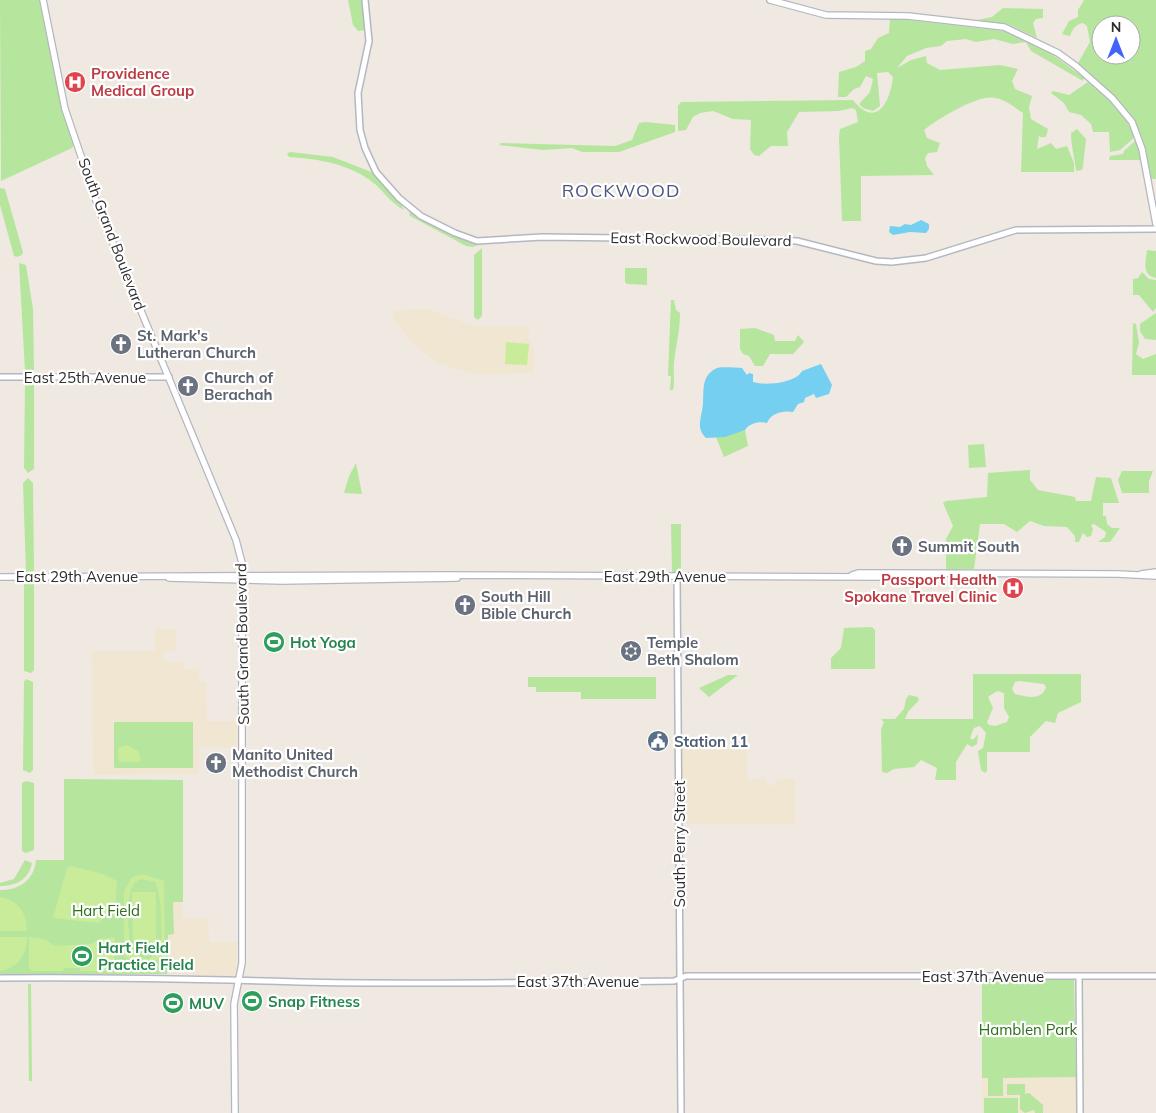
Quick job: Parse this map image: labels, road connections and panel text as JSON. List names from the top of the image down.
{
  "streets": {
    "main road": ["South Grand Boulevard", "East 29th Avenue"],
    "street": [
      "East Rockwood Boulevard",
      "East 25th Avenue",
      "South Perry Street",
      "East 37th Avenue"
    ]
  },
  "crossings": [
    ["South Grand Boulevard", "East 25th Avenue"],
    ["South Grand Boulevard", "East 29th Avenue"],
    ["South Grand Boulevard", "East 37th Avenue"],
    ["East 29th Avenue", "South Perry Street"],
    ["South Perry Street", "East 37th Avenue"]
  ],
  "districts": ["ROCKWOOD"],
  "parks": ["Hart Field", "Hamblen Park"],
  "places": {
    "hospital": ["Providence Medical Group", "Passport Health Spokane Travel Clinic"],
    "church": [
      "St. Mark's Lutheran Church",
      "Church of Berachah",
      "Summit South",
      "South Hill Bible Church",
      "Manito United Methodist Church"
    ],
    "sports": [
      "Hot Yoga",
      "Hart Field Practice Field",
      "Snap Fitness",
      "MUV"
    ],
    "synagogue": ["Temple Beth Shalom"],
    "public building": ["Station 11"]
  },
  "north": "top"
}
